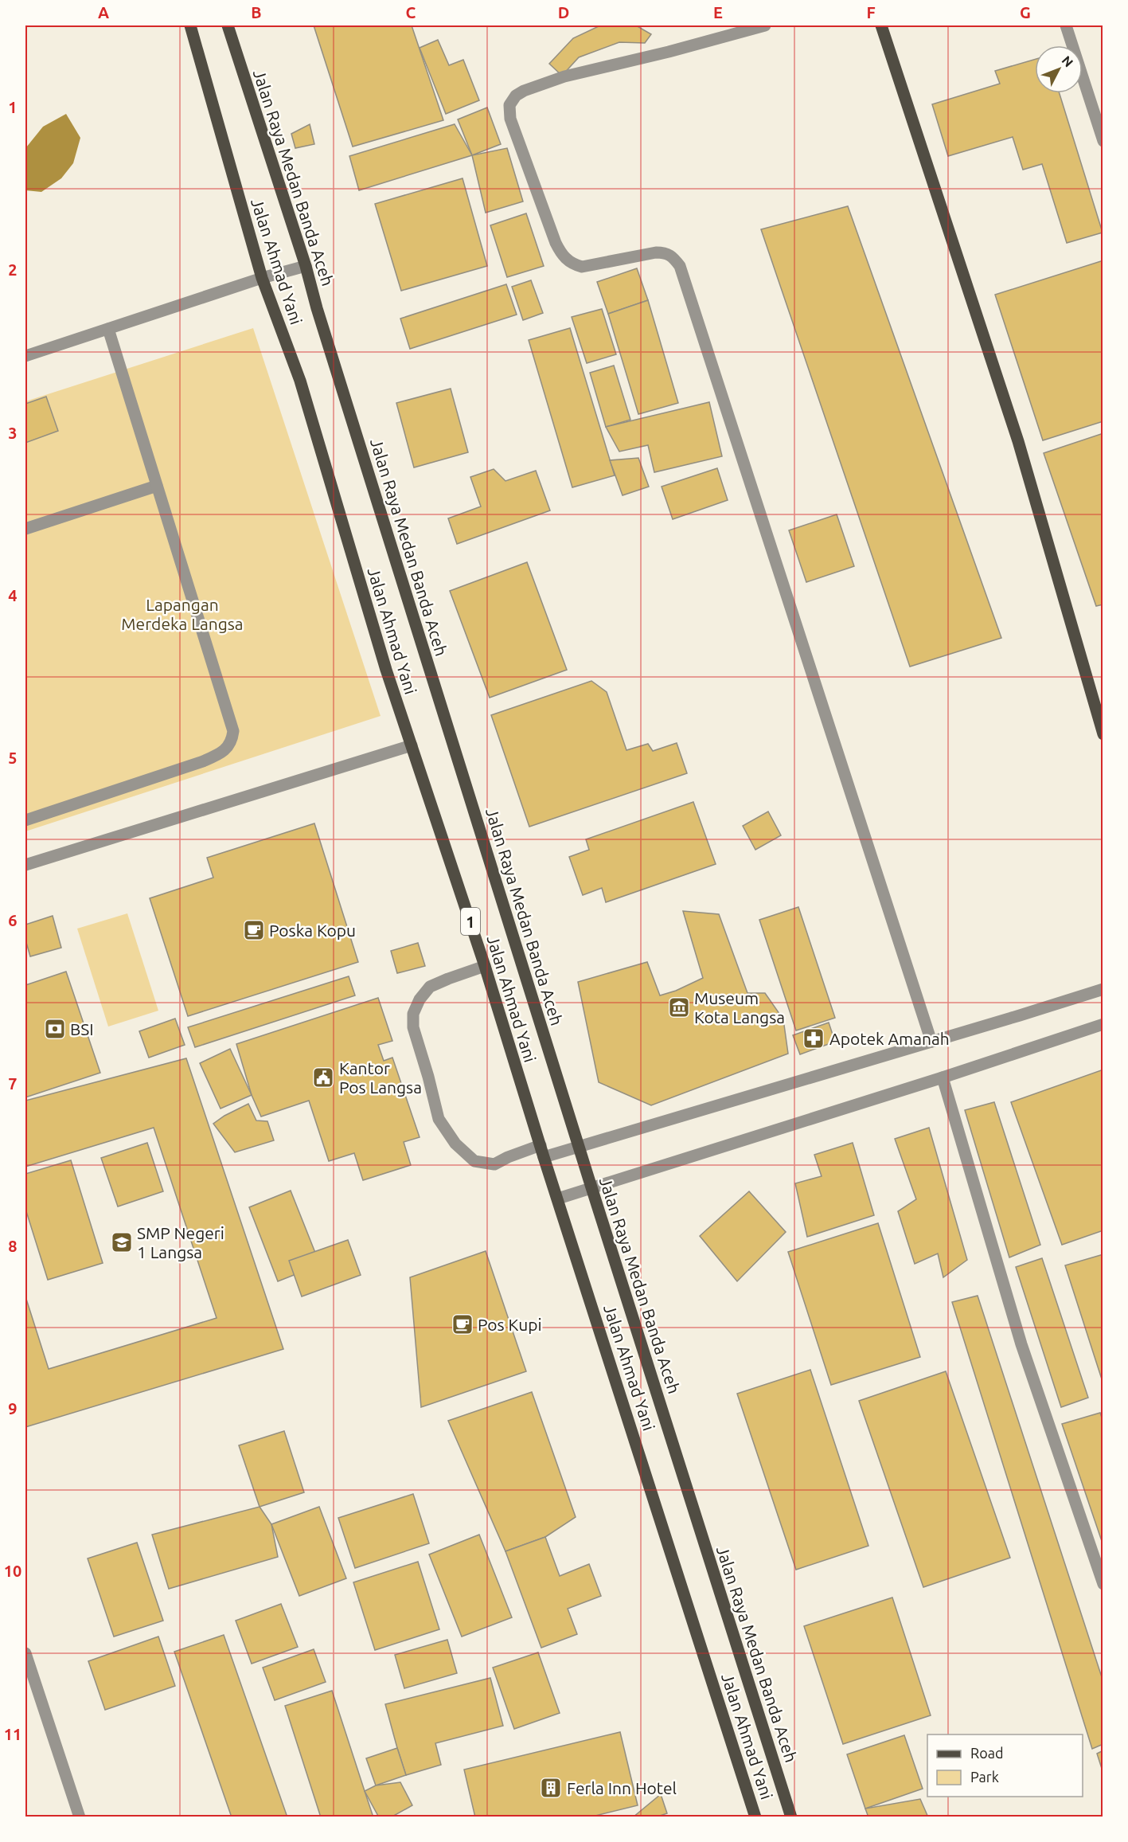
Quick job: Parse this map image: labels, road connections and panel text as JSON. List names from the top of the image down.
{
  "streets": {
    "main road": ["Jalan Raya Medan Banda Aceh", "Jalan Ahmad Yani", "1"]
  },
  "parks": ["Lapangan Merdeka Langsa"],
  "places": {
    "cafe": ["Poska Kopu", "Pos Kupi"],
    "museum": ["Museum Kota Langsa"],
    "bank": ["BSI"],
    "pharmacy": ["Apotek Amanah"],
    "public building": ["Kantor Pos Langsa"],
    "school or university": ["SMP Negeri 1 Langsa"],
    "building": ["Ferla Inn Hotel"]
  },
  "legend": ["Road", "Park"],
  "north": "top right",
  "grid": {
    "columns": [
      "A",
      "B",
      "C",
      "D",
      "E",
      "F",
      "G"
    ],
    "rows": [
      "1",
      "2",
      "3",
      "4",
      "5",
      "6",
      "7",
      "8",
      "9",
      "10",
      "11"
    ]
  }
}
